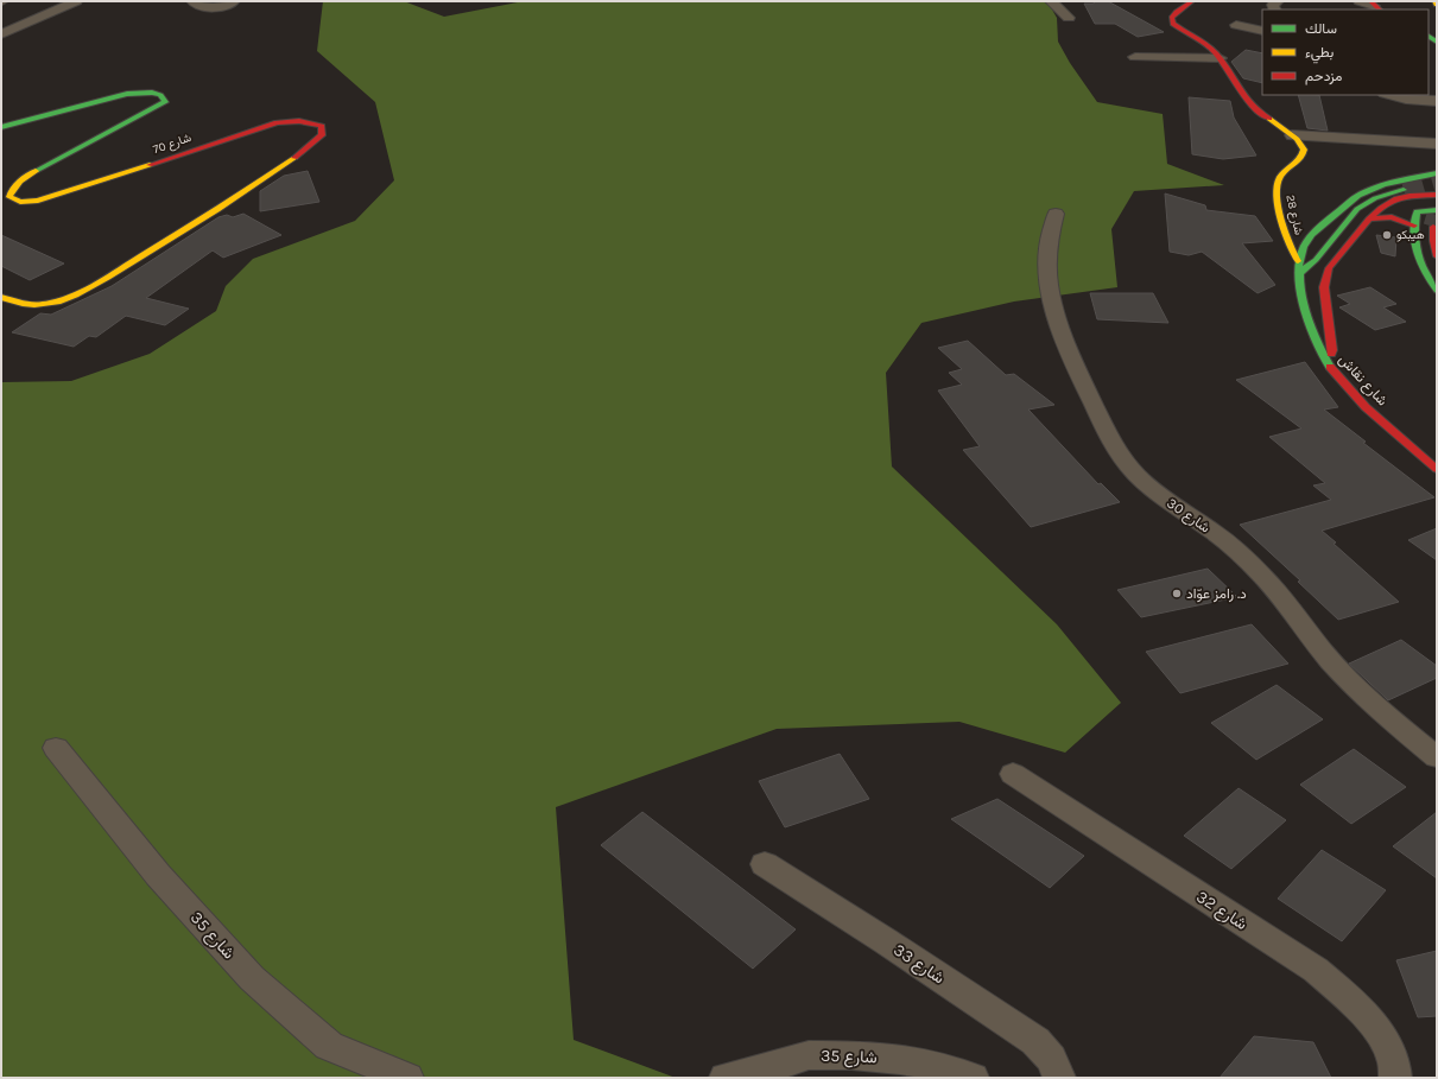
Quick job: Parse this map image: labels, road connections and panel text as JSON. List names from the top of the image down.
{
  "streets": {
    "main road": ["شارع 70", "شارع 28", "شارع نقاش"],
    "street": [
      "شارع 30",
      "شارع 32",
      "شارع 35",
      "شارع 33"
    ]
  },
  "crossings": [
    ["شارع 28", "شارع نقاش"]
  ],
  "places": ["هيبكو", "د. رامز عوّاد"],
  "legend": ["سالك", "بطيء", "مزدحم"]
}
